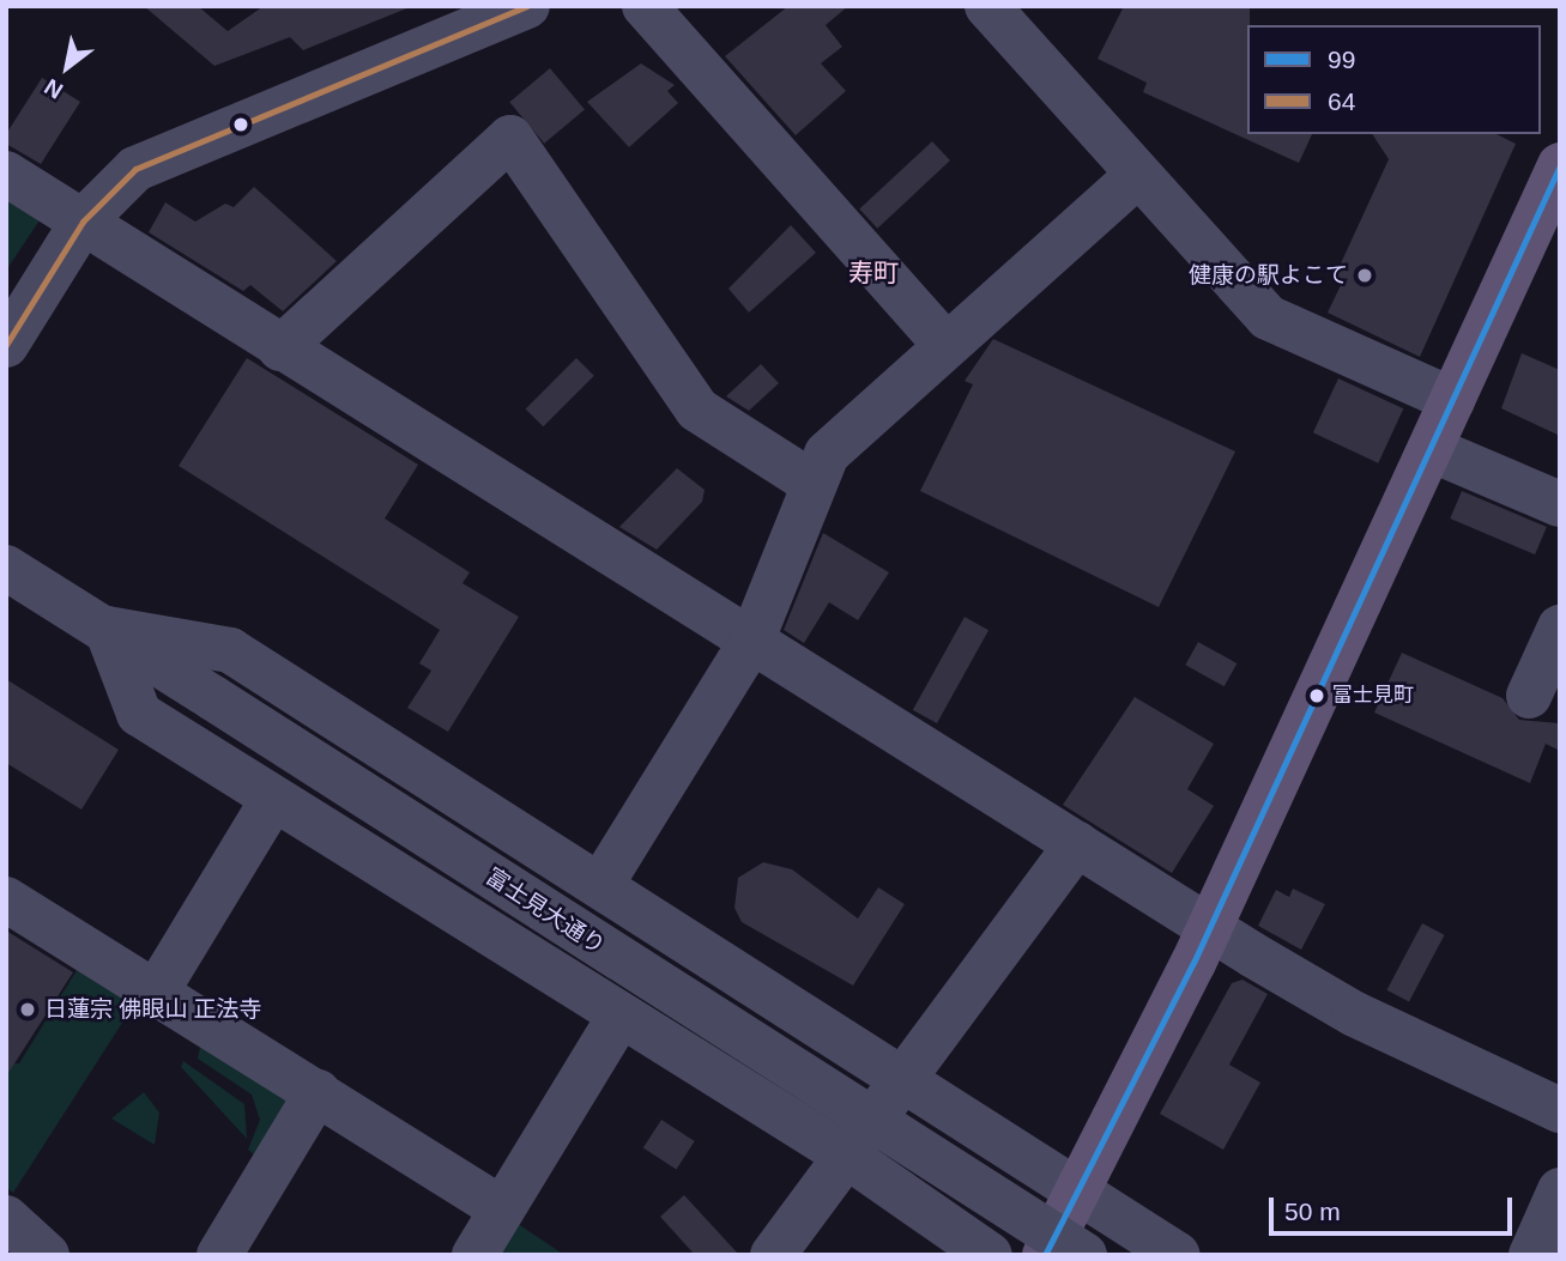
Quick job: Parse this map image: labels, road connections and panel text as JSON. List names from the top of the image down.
{
  "streets": {
    "street": ["富士見大通り"]
  },
  "districts": ["寿町"],
  "places": ["健康の駅よこて", "富士見町", "日蓮宗 佛眼山 正法寺"],
  "lines": ["transit line 64", "transit line 99"],
  "legend": ["99", "64"],
  "scale_bar": "50 m",
  "north": "bottom left"
}
